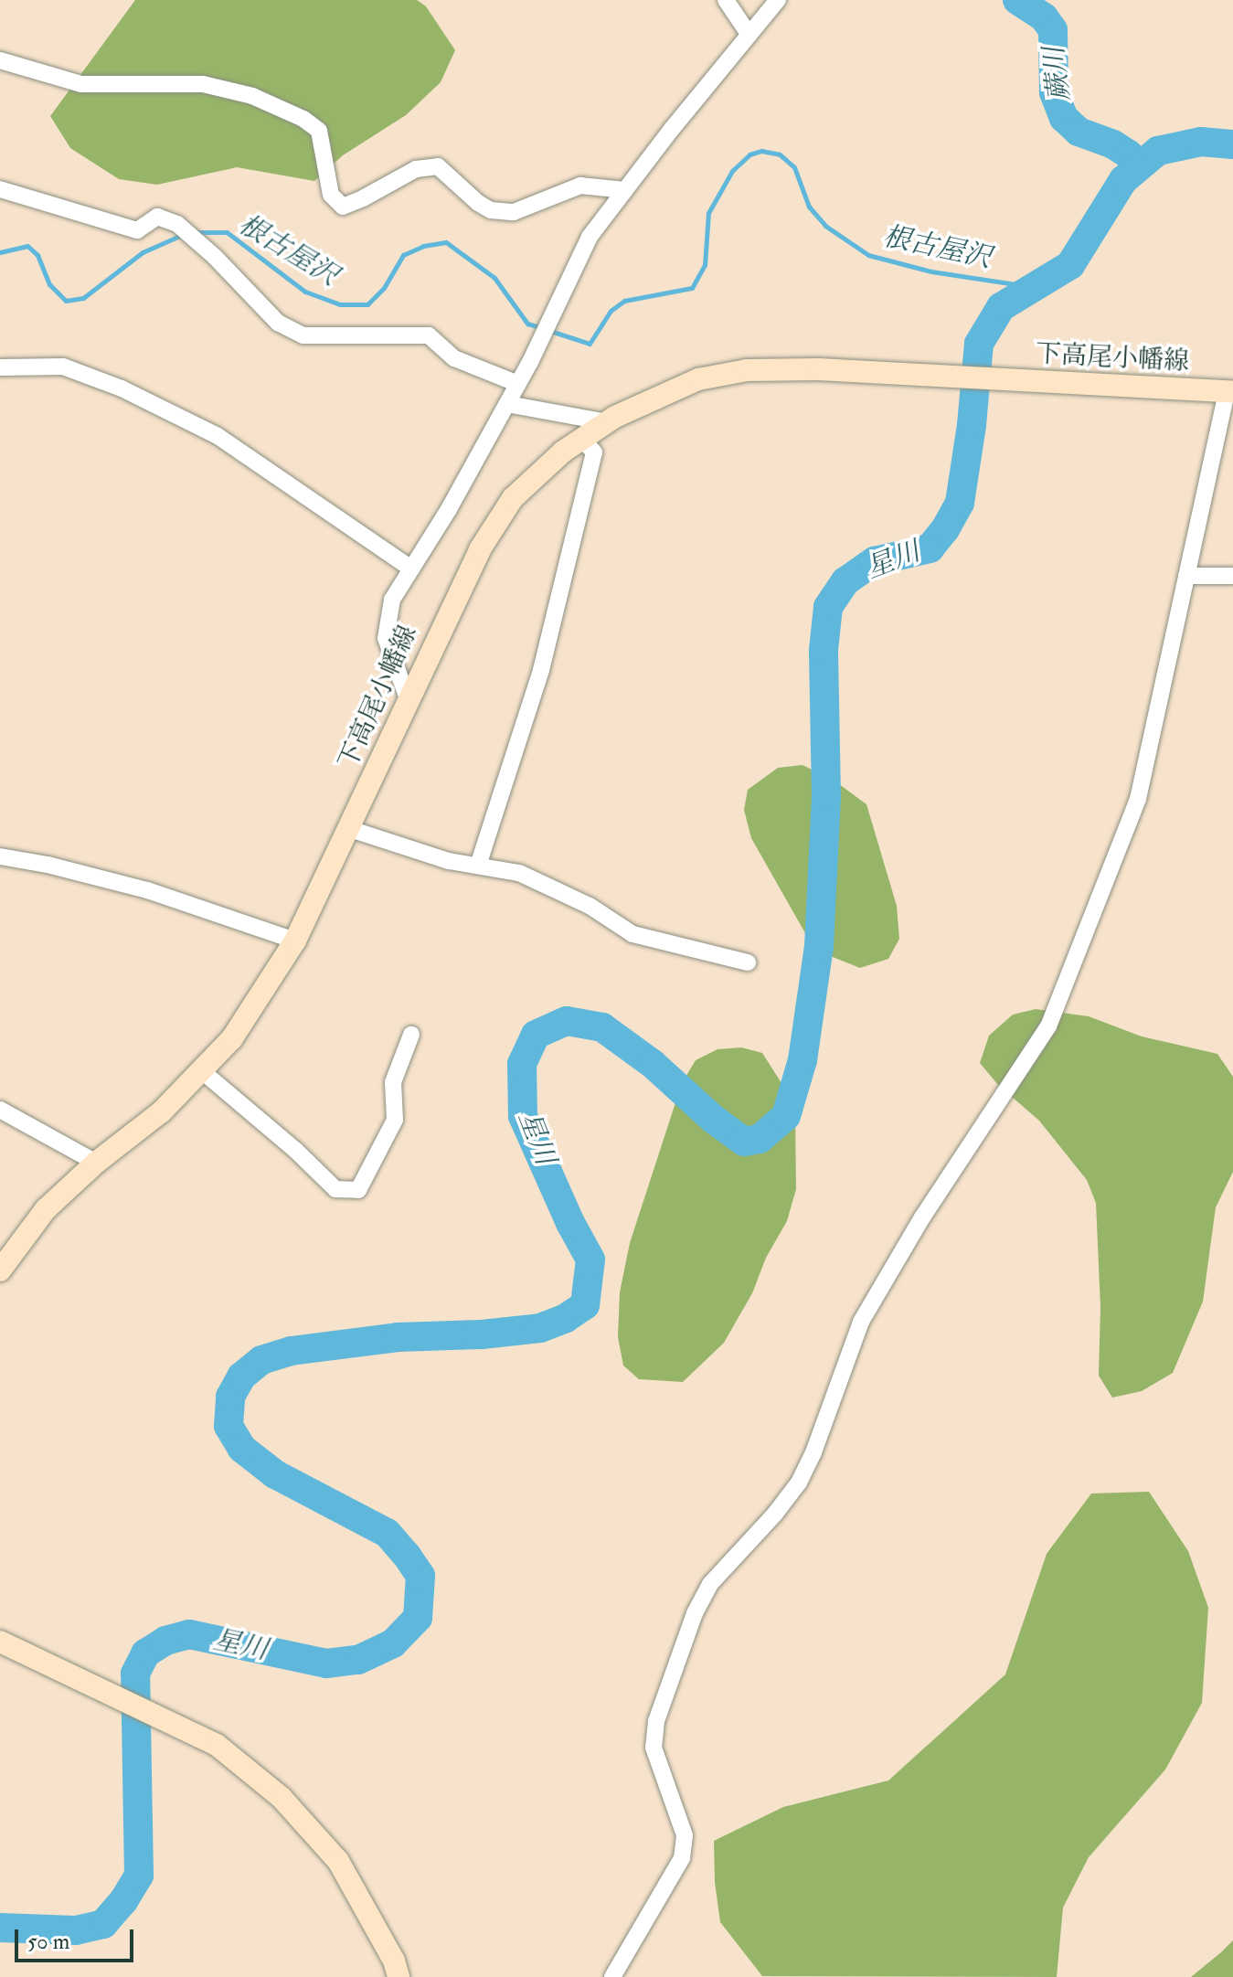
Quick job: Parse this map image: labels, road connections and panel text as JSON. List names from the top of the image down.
{
  "streets": {
    "main road": ["下高尾小幡線"]
  },
  "water": ["蕨川", "根古屋沢", "星川"],
  "scale_bar": "50 m"
}
